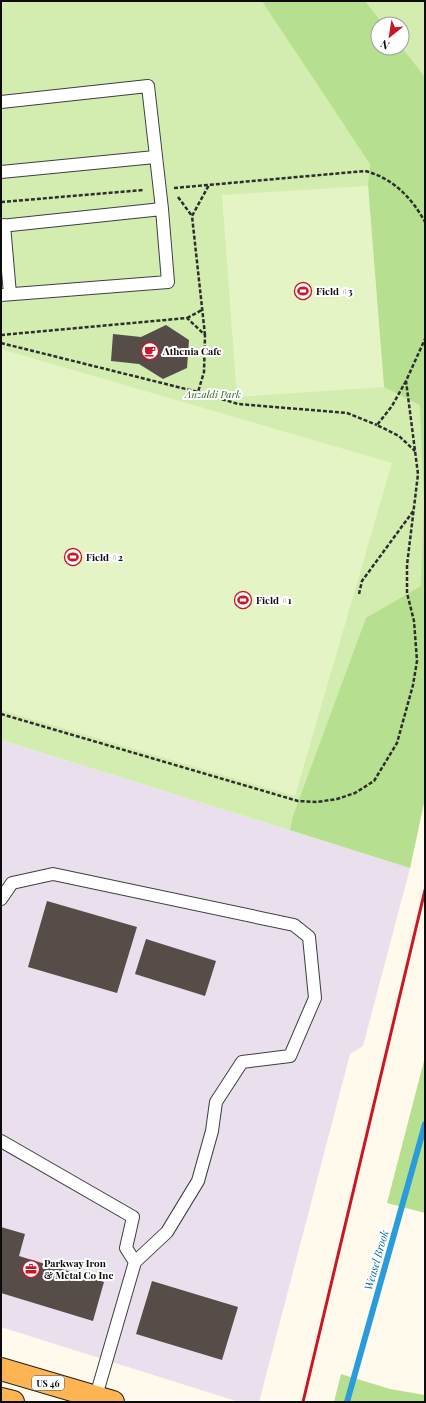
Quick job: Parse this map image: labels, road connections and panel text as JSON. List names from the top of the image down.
{
  "streets": {
    "highway": ["US 46"]
  },
  "water": ["Weasel Brook"],
  "parks": ["Anzaldi Park"],
  "places": {
    "sports": ["Field #3", "Field #2", "Field #1"],
    "cafe": ["Athenia Cafe"],
    "office": ["Parkway Iron & Metal Co Inc"]
  },
  "north": "bottom left"
}
